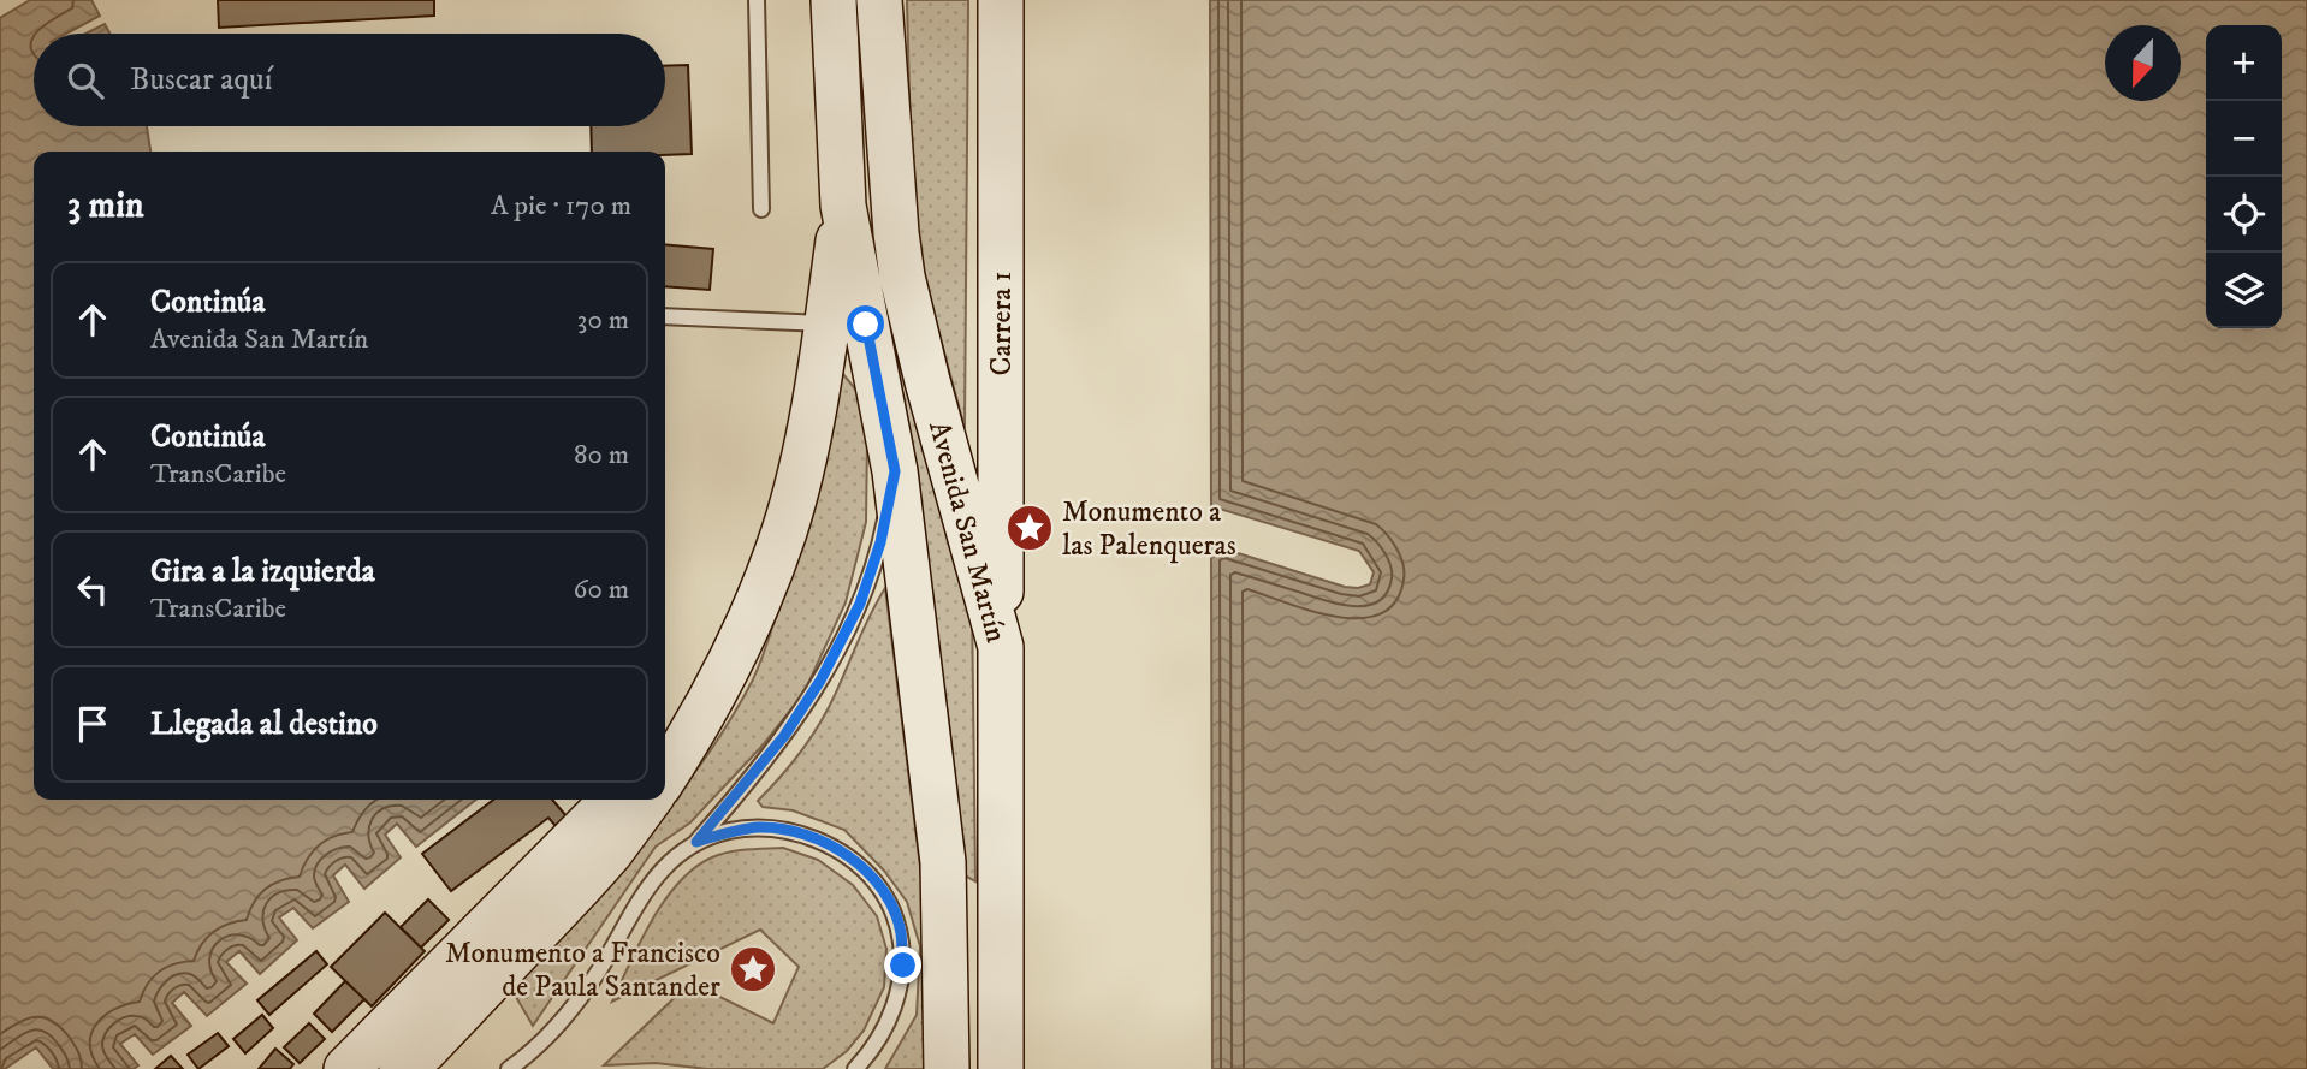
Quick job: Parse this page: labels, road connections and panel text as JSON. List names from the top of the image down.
{
  "streets": {
    "main road": ["Carrera 1", "Avenida San Martín"]
  },
  "crossings": [
    ["Carrera 1", "Avenida San Martín"]
  ],
  "places": {
    "place": ["Monumento a las Palenqueras", "Monumento a Francisco de Paula Santander"]
  },
  "north": "bottom",
  "page": {
    "map_buttons": ["+", "−"],
    "search": "Buscar aquí",
    "heading": ["3 min", "A pie · 170 m"],
    "list": [
      ["Continúa", "Avenida San Martín", "30 m"],
      ["Continúa", "TransCaribe", "80 m"],
      ["Gira a la izquierda", "TransCaribe", "60 m"],
      "Llegada al destino"
    ]
  }
}
